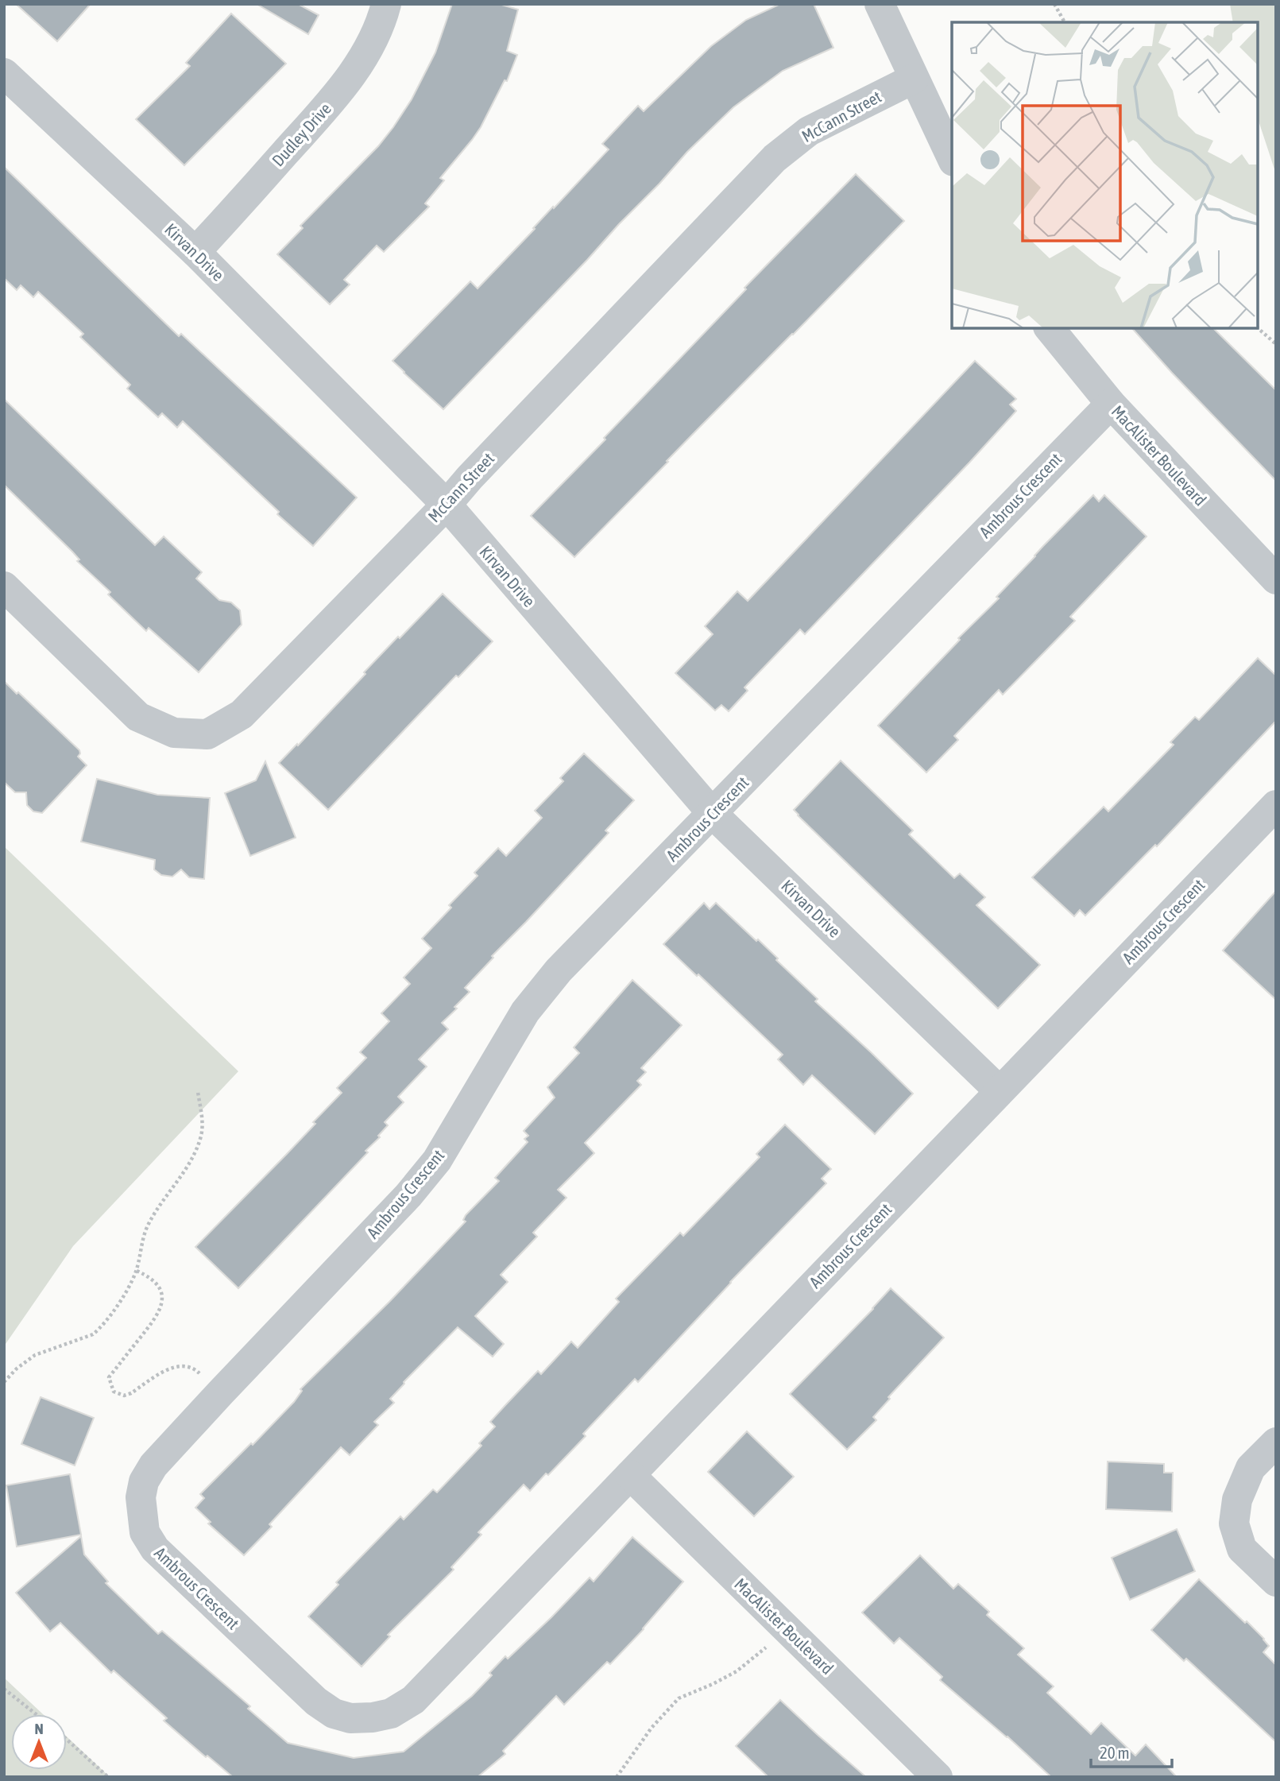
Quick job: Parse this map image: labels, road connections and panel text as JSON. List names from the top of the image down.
{
  "streets": {
    "street": [
      "McCann Street",
      "Dudley Drive",
      "Kirvan Drive",
      "MacAlister Boulevard",
      "Ambrous Crescent"
    ]
  },
  "crossings": [
    ["McCann Street", "Kirvan Drive"],
    ["Dudley Drive", "Kirvan Drive"],
    ["Kirvan Drive", "Ambrous Crescent"],
    ["MacAlister Boulevard", "Ambrous Crescent"]
  ],
  "scale_bar": "20 m",
  "north": "top"
}
